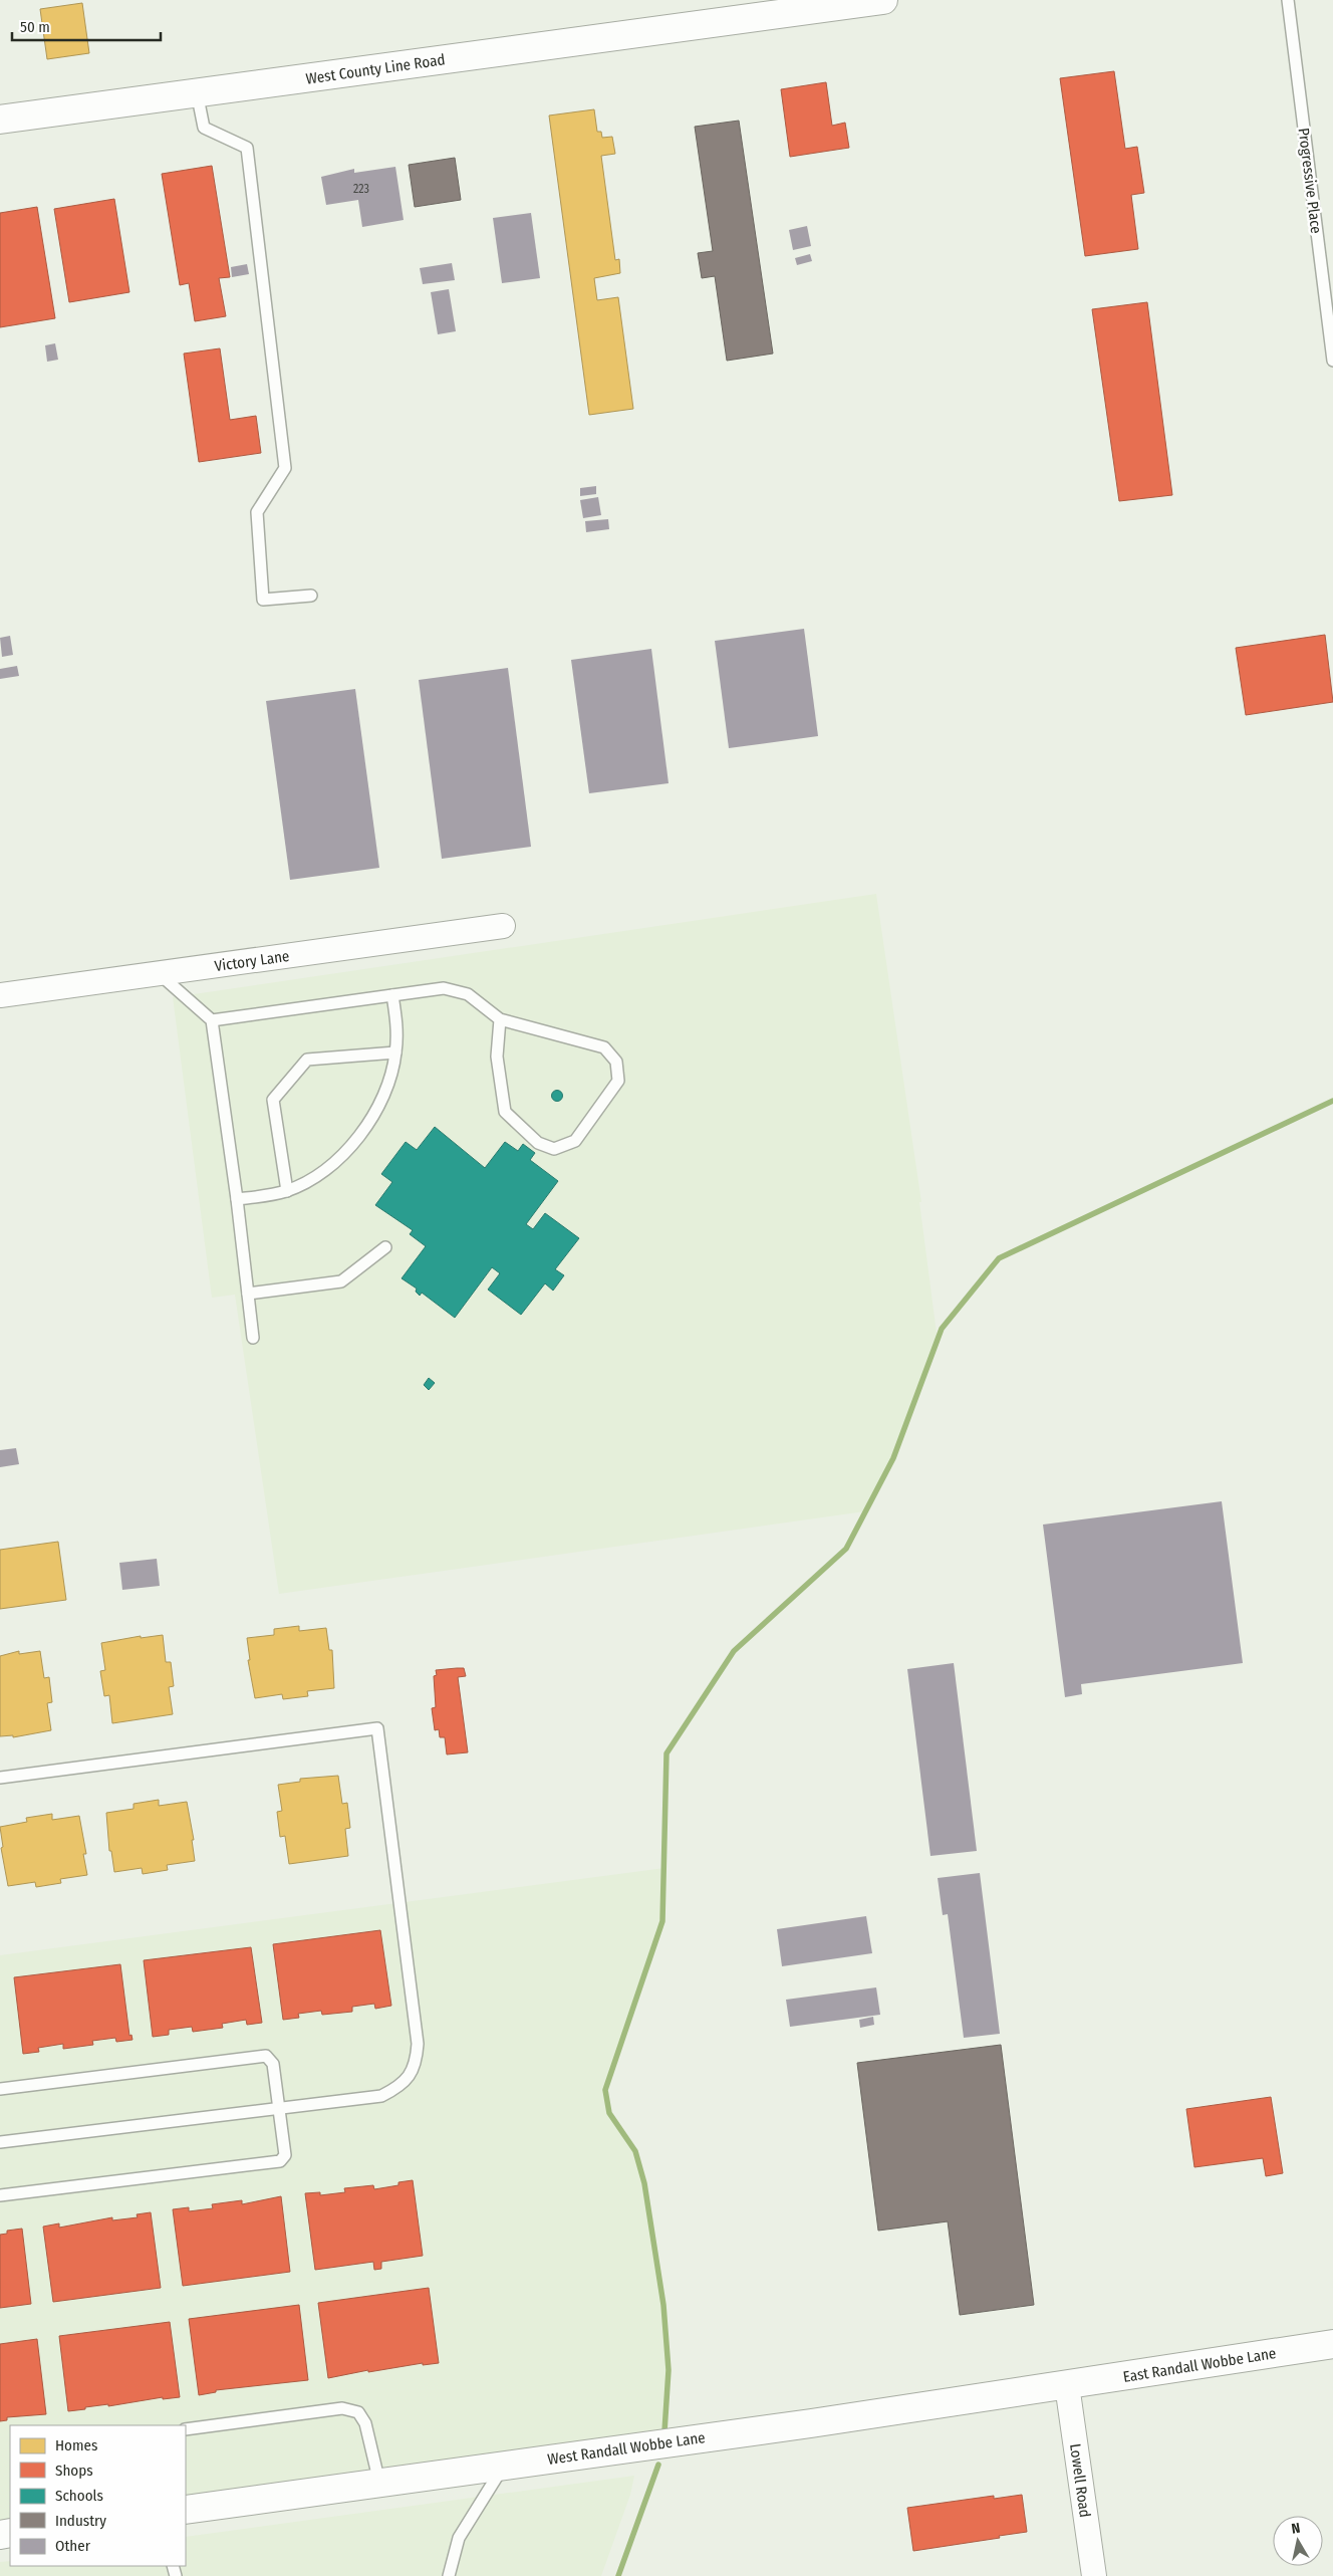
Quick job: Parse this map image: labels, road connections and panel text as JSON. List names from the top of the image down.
{
  "streets": {
    "street": [
      "West County Line Road",
      "Victory Lane",
      "East Randall Wobbe Lane",
      "West Randall Wobbe Lane",
      "Lowell Road"
    ],
    "lane": ["Progressive Place"]
  },
  "crossings": [
    ["East Randall Wobbe Lane", "West Randall Wobbe Lane"],
    ["East Randall Wobbe Lane", "Lowell Road"],
    ["West Randall Wobbe Lane", "Lowell Road"]
  ],
  "house_numbers": ["223"],
  "legend": [
    "Homes",
    "Shops",
    "Schools",
    "Industry",
    "Other"
  ],
  "scale_bar": "50 m",
  "north": "top"
}
